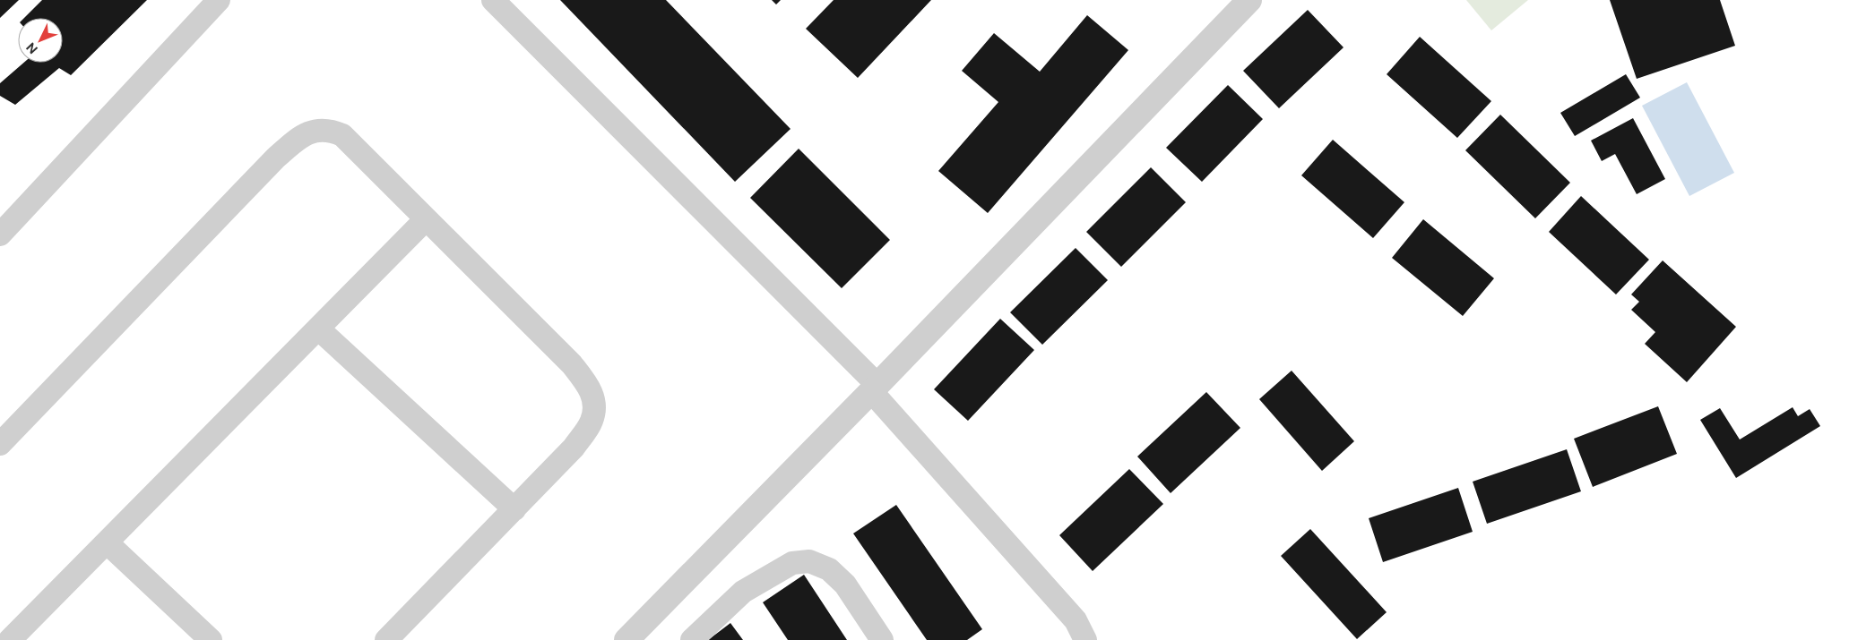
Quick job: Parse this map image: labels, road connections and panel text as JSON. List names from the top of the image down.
{
  "north": "bottom left"
}
